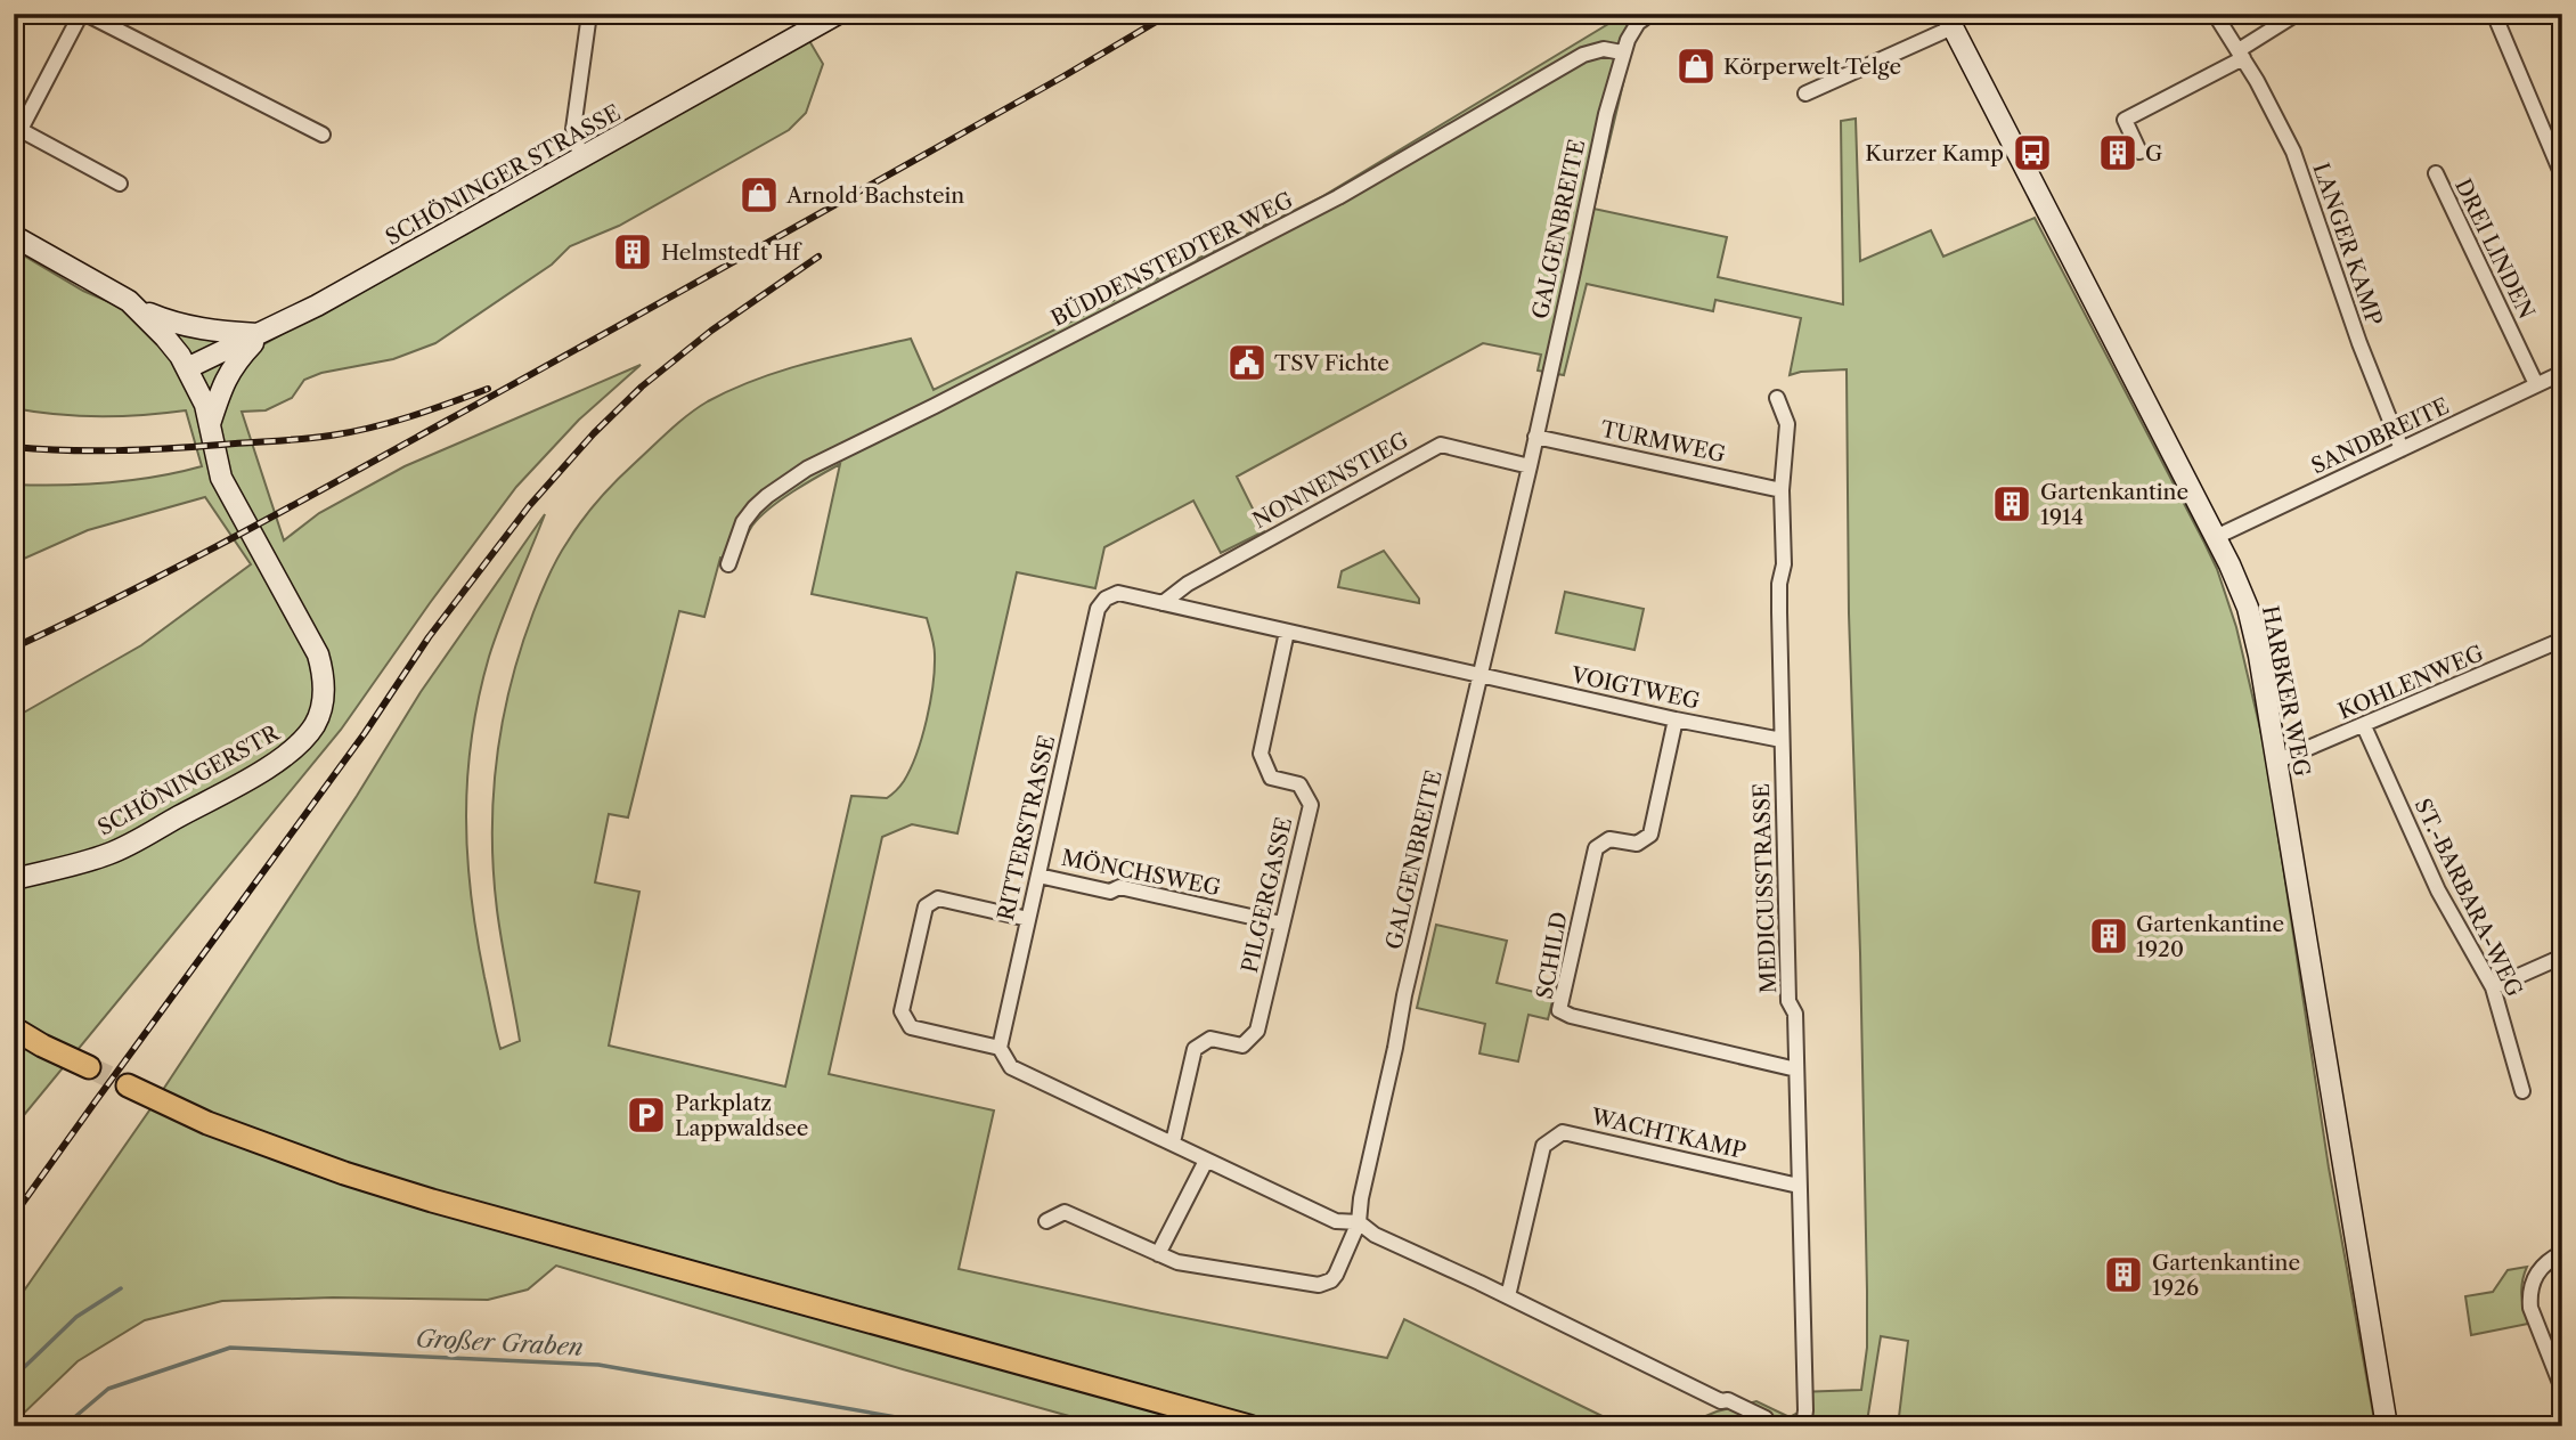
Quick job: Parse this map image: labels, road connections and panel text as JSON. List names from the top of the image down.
{
  "streets": {
    "main road": ["SCHÖNINGER STRASSE", "HARBKER WEG", "SCHÖNINGERSTR"],
    "street": [
      "GALGENBREITE",
      "LANGER KAMP",
      "DREI LINDEN",
      "BÜDDENSTEDTER WEG",
      "SANDBREITE",
      "TURMWEG",
      "NONNENSTIEG",
      "KOHLENWEG",
      "VOIGTWEG",
      "RITTERSTRASSE",
      "MÖNCHSWEG",
      "MEDICUSSTRASSE",
      "PILGERGASSE",
      "ST.-BARBARA-WEG",
      "SCHILD",
      "WACHTKAMP"
    ]
  },
  "crossings": [
    ["SCHÖNINGER STRASSE", "SCHÖNINGERSTR"],
    ["GALGENBREITE", "BÜDDENSTEDTER WEG"],
    ["GALGENBREITE", "TURMWEG"],
    ["GALGENBREITE", "NONNENSTIEG"],
    ["GALGENBREITE", "VOIGTWEG"],
    ["GALGENBREITE", "RITTERSTRASSE"],
    ["LANGER KAMP", "SANDBREITE"],
    ["DREI LINDEN", "SANDBREITE"],
    ["SANDBREITE", "HARBKER WEG"],
    ["TURMWEG", "MEDICUSSTRASSE"],
    ["NONNENSTIEG", "RITTERSTRASSE"],
    ["KOHLENWEG", "HARBKER WEG"],
    ["KOHLENWEG", "ST.-BARBARA-WEG"],
    ["VOIGTWEG", "RITTERSTRASSE"],
    ["VOIGTWEG", "MEDICUSSTRASSE"],
    ["VOIGTWEG", "SCHILD"],
    ["RITTERSTRASSE", "MÖNCHSWEG"],
    ["RITTERSTRASSE", "PILGERGASSE"],
    ["MÖNCHSWEG", "PILGERGASSE"],
    ["MEDICUSSTRASSE", "SCHILD"],
    ["MEDICUSSTRASSE", "WACHTKAMP"]
  ],
  "water": ["Großer Graben"],
  "places": {
    "shop": ["Körperwelt Telge", "Arnold Bachstein"],
    "bus stop": ["Kurzer Kamp"],
    "building": [
      "G",
      "Helmstedt Hf",
      "Gartenkantine 1914",
      "Gartenkantine 1920",
      "Gartenkantine 1926"
    ],
    "public building": ["TSV Fichte"],
    "parking": ["Parkplatz Lappwaldsee"]
  }
}
